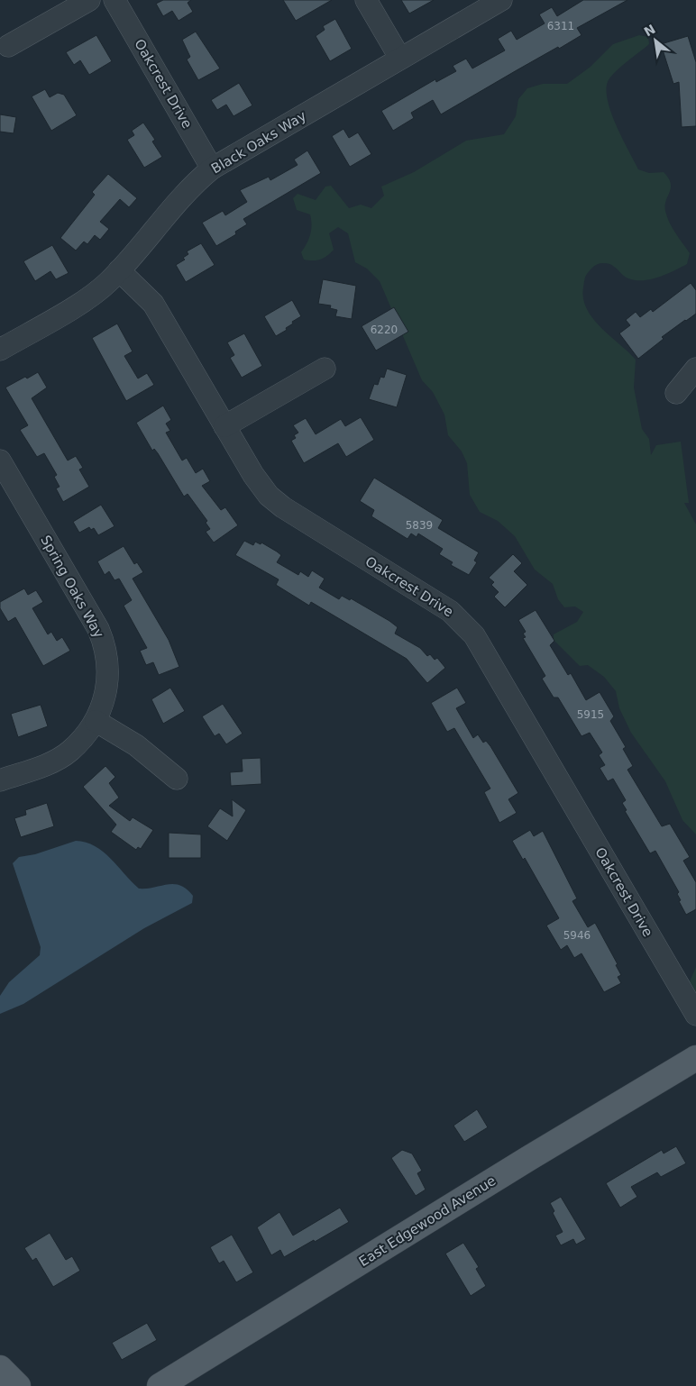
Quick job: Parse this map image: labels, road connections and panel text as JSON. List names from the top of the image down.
{
  "streets": {
    "main road": ["East Edgewood Avenue"],
    "street": ["Oakcrest Drive", "Black Oaks Way", "Spring Oaks Way"]
  },
  "crossings": [
    ["Oakcrest Drive", "Black Oaks Way"]
  ],
  "house_numbers": [
    "6311",
    "6220",
    "5839",
    "5915",
    "5946"
  ],
  "north": "top left"
}
